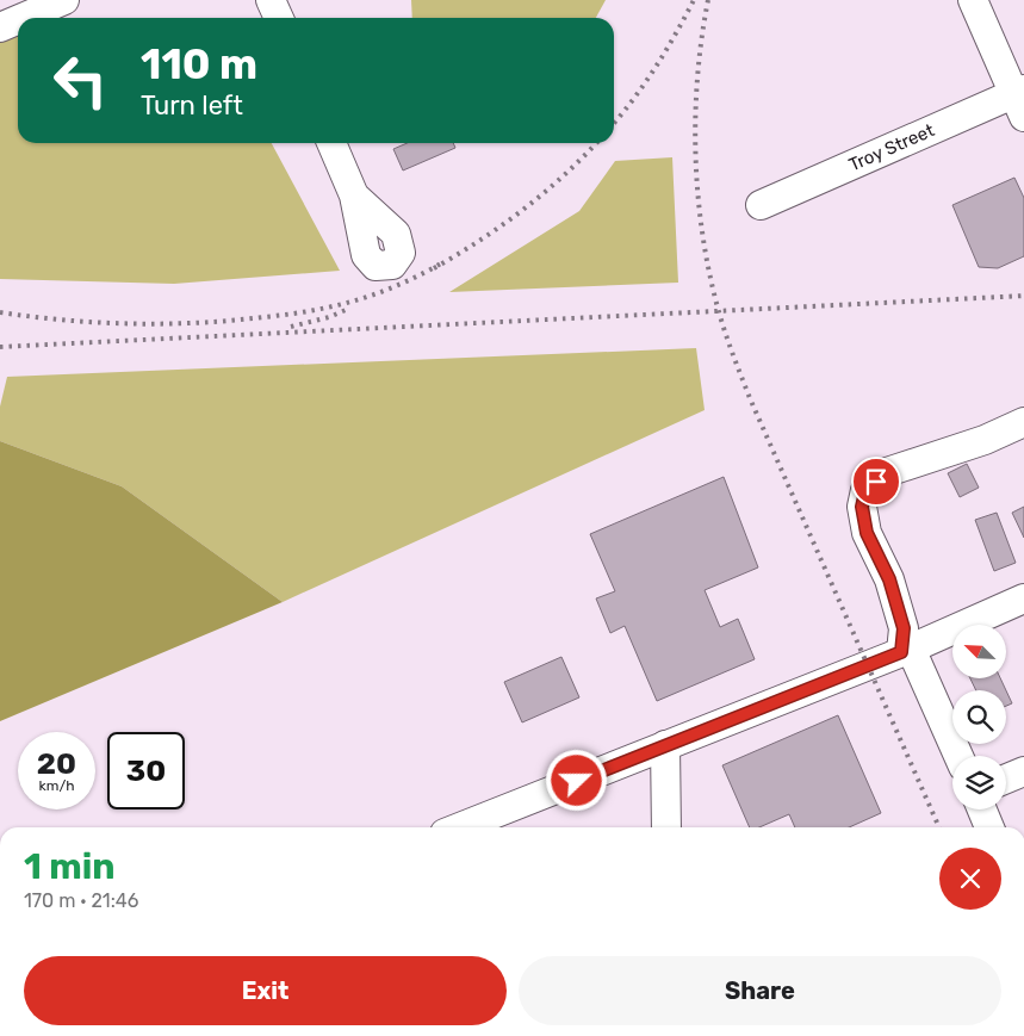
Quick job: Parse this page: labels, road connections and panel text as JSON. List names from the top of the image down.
{
  "streets": {
    "street": ["Troy Street"]
  },
  "north": "top left",
  "page": {
    "turn": ["110 m", "Turn left"],
    "speed": "20 km/h",
    "limit": "30",
    "heading": ["1 min", "170 m · 21:46"],
    "buttons": ["Exit", "Share"]
  }
}
